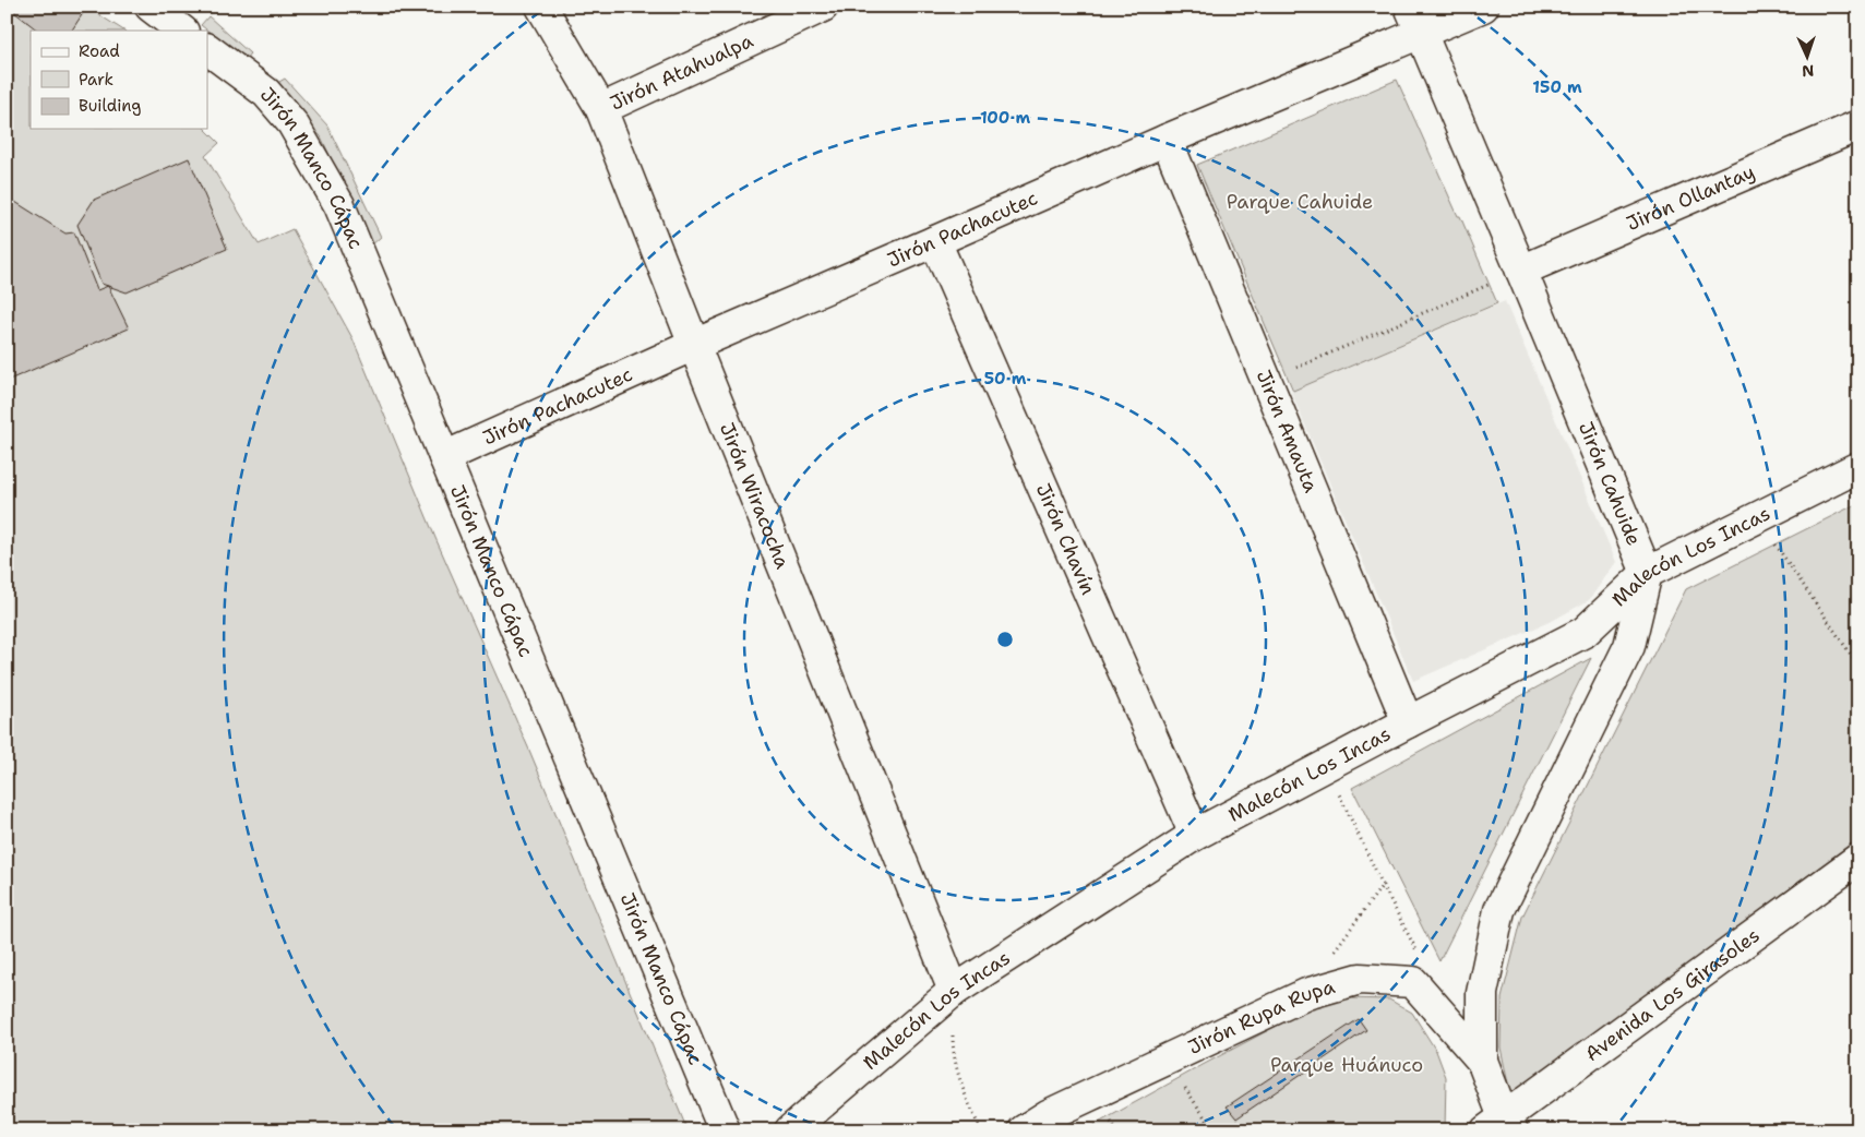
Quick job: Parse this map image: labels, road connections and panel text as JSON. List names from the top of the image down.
{
  "streets": {
    "street": [
      "Jirón Atahualpa",
      "Jirón Manco Cápac",
      "Jirón Ollantay",
      "Jirón Pachacutec",
      "Jirón Amauta",
      "Jirón Cahuide",
      "Jirón Wiracocha",
      "Jirón Chavín",
      "Malecón Los Incas",
      "Avenida Los Girasoles",
      "Jirón Rupa Rupa"
    ]
  },
  "crossings": [
    ["Jirón Atahualpa", "Jirón Wiracocha"],
    ["Jirón Manco Cápac", "Jirón Pachacutec"],
    ["Jirón Ollantay", "Jirón Cahuide"],
    ["Jirón Pachacutec", "Jirón Amauta"],
    ["Jirón Pachacutec", "Jirón Cahuide"],
    ["Jirón Pachacutec", "Jirón Wiracocha"],
    ["Jirón Pachacutec", "Jirón Chavín"],
    ["Jirón Amauta", "Malecón Los Incas"],
    ["Jirón Cahuide", "Malecón Los Incas"],
    ["Jirón Wiracocha", "Malecón Los Incas"],
    ["Jirón Chavín", "Malecón Los Incas"]
  ],
  "parks": ["Parque Cahuide", "Parque Huánuco"],
  "legend": ["Road", "Park", "Building"],
  "north": "bottom",
  "rings": ["150 m", "100 m", "50 m"]
}
